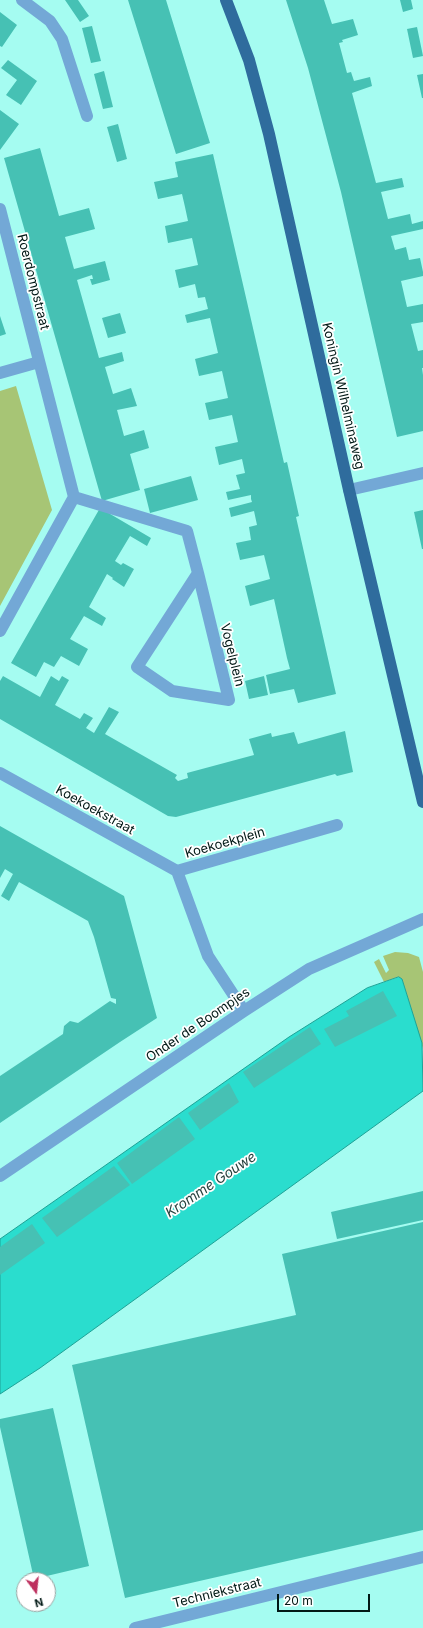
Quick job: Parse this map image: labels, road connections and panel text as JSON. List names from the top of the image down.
{
  "streets": {
    "main road": ["Koningin Wilhelminaweg"],
    "street": [
      "Roerdompstraat",
      "Vogelplein",
      "Koekoekstraat",
      "Koekoekplein",
      "Onder de Boompjes",
      "Techniekstraat"
    ]
  },
  "crossings": [
    ["Koekoekstraat", "Koekoekplein"],
    ["Koekoekplein", "Onder de Boompjes"]
  ],
  "water": ["Kromme Gouwe"],
  "scale_bar": "20 m",
  "north": "bottom"
}
